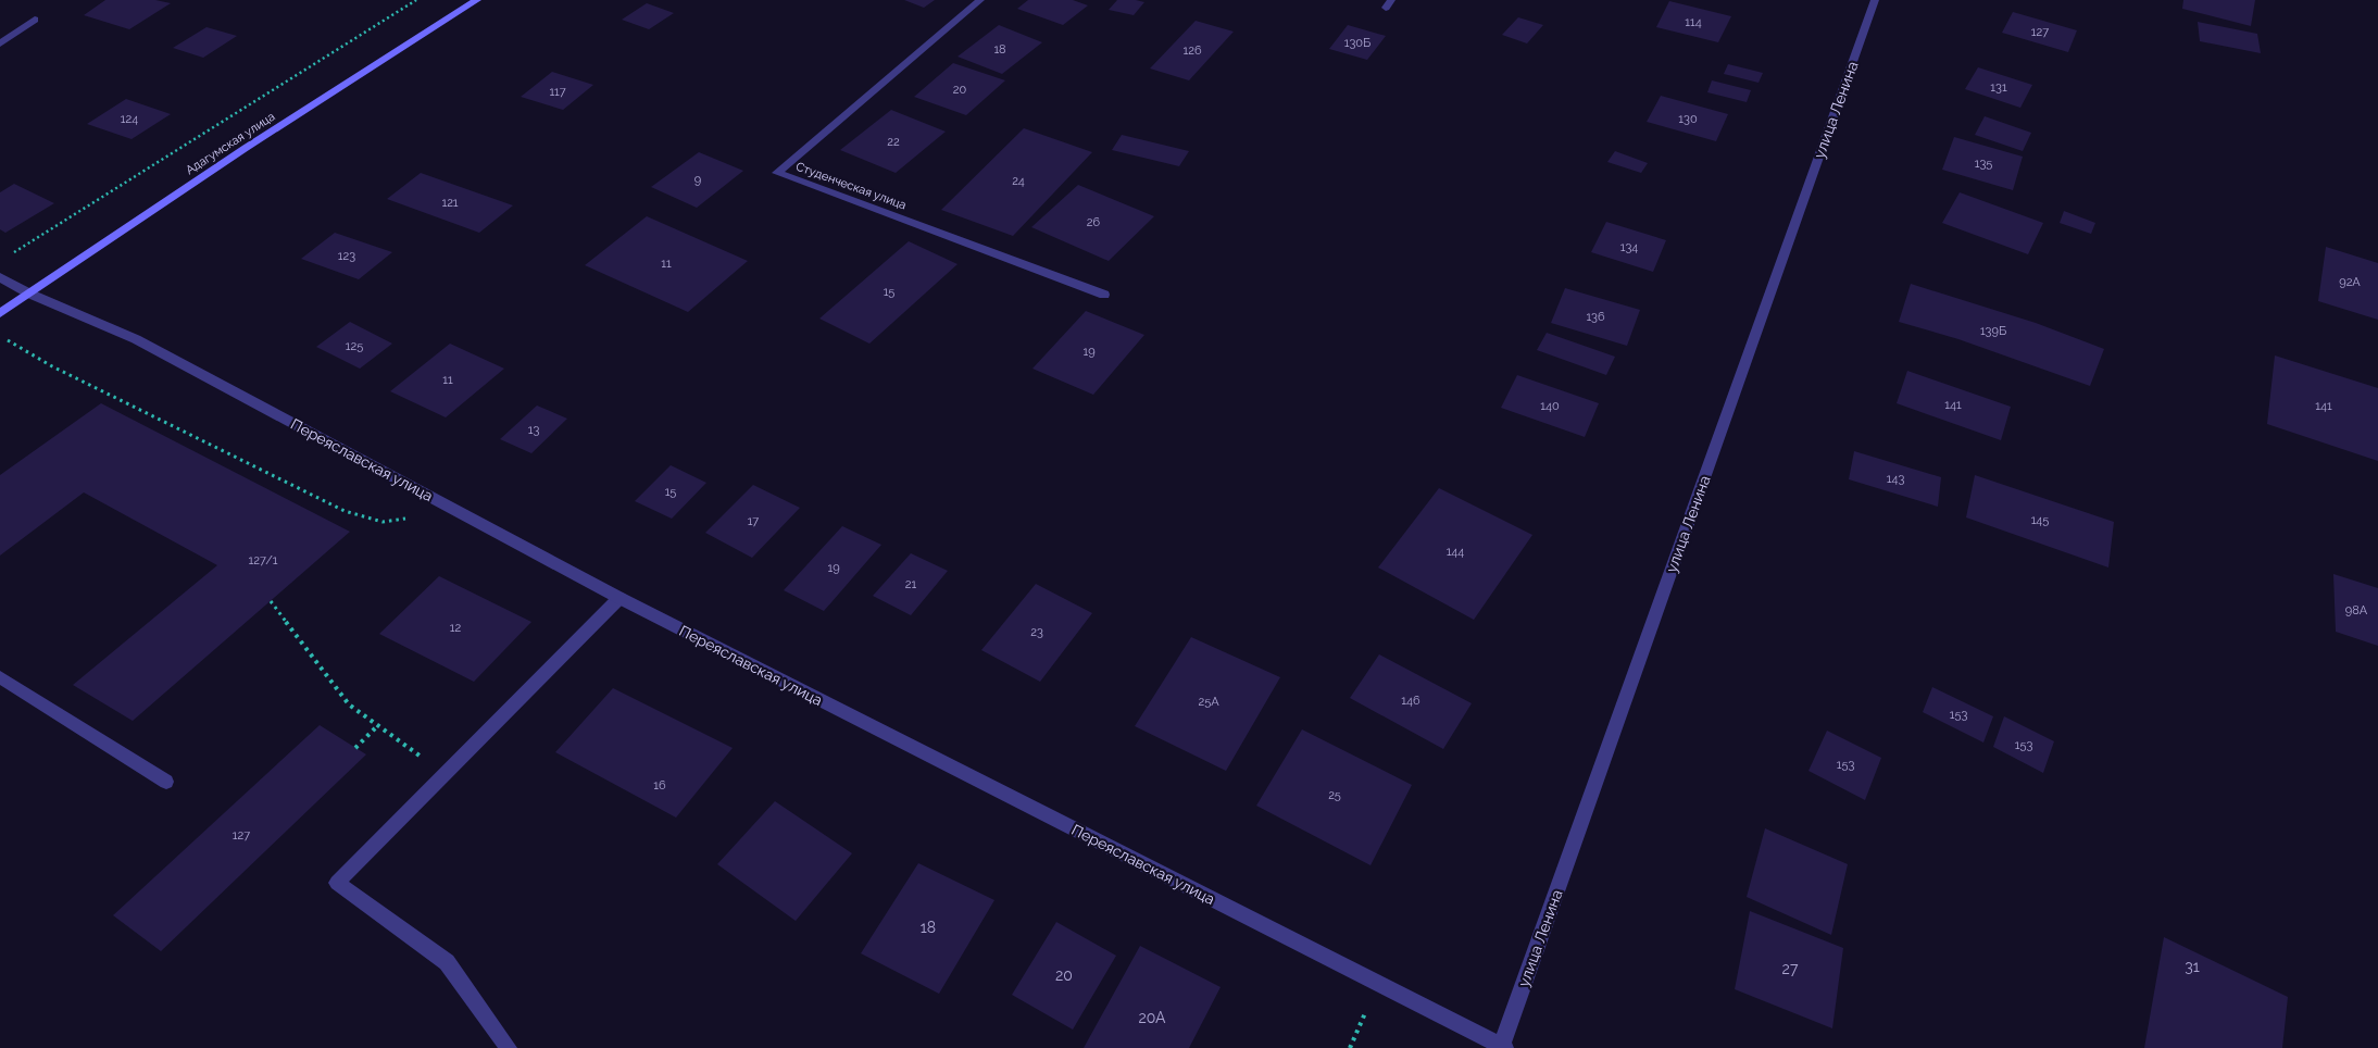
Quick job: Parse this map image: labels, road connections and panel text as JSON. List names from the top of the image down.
{
  "streets": {
    "main road": ["Адагумская улица"],
    "street": ["улица Ленина", "Студенческая улица", "Переяславская улица"]
  },
  "crossings": [
    ["улица Ленина", "Переяславская улица"],
    ["Адагумская улица", "Переяславская улица"]
  ],
  "house_numbers": [
    "114",
    "127",
    "130Б",
    "18",
    "126",
    "131",
    "20",
    "117",
    "124",
    "130",
    "22",
    "135",
    "9",
    "24",
    "121",
    "26",
    "134",
    "123",
    "11",
    "92А",
    "15",
    "136",
    "139Б",
    "125",
    "19",
    "11",
    "141",
    "140",
    "141",
    "13",
    "143",
    "15",
    "145",
    "17",
    "144",
    "127/1",
    "19",
    "21",
    "98А",
    "12",
    "23",
    "146",
    "25А",
    "153",
    "153",
    "153",
    "16",
    "25",
    "127",
    "18",
    "31",
    "27",
    "20",
    "20А"
  ]
}
